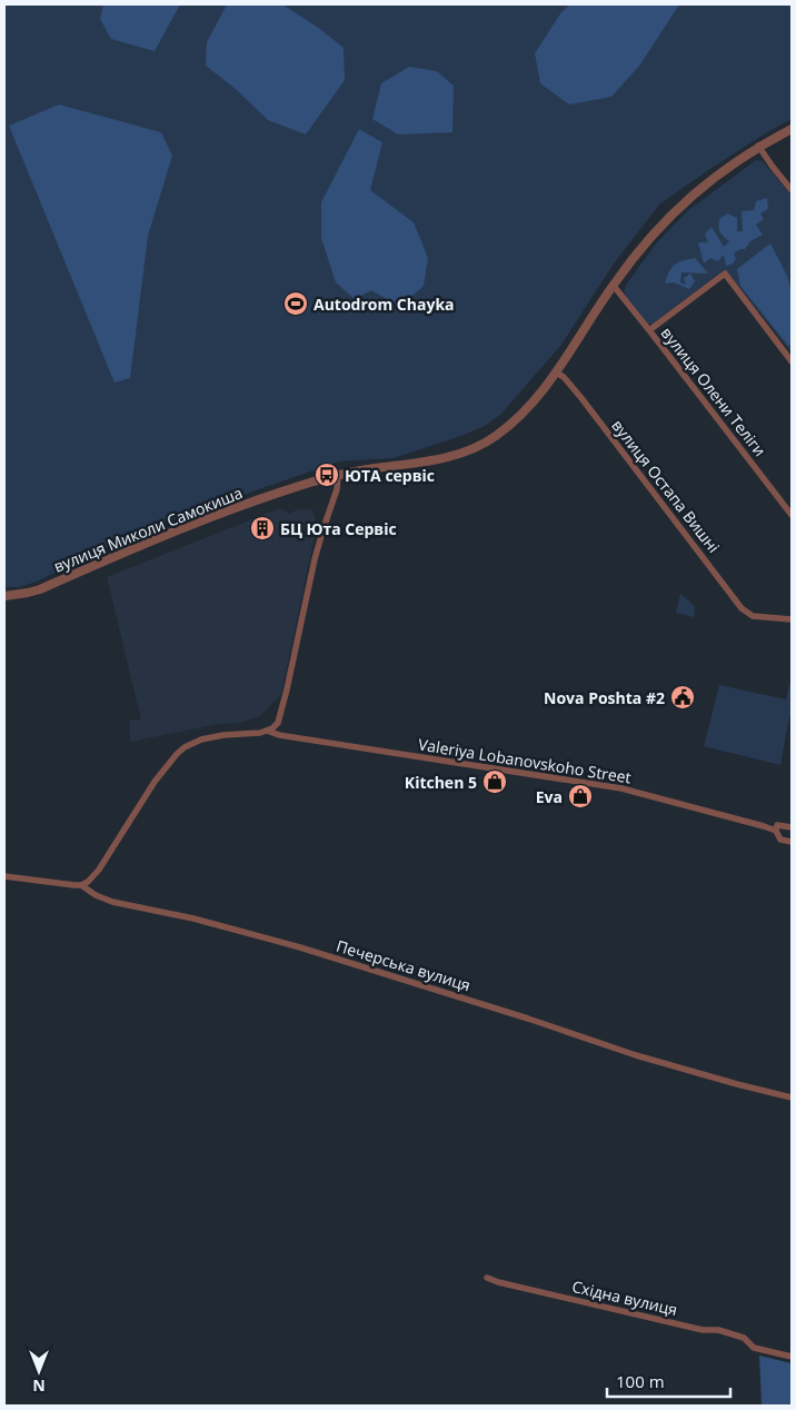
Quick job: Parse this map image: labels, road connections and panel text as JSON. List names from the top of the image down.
{
  "streets": {
    "street": [
      "вулиця Олени Теліги",
      "вулиця Остапа Вишні",
      "вулиця Миколи Самокиша",
      "Valeriya Lobanovskoho Street",
      "Печерська вулиця",
      "Східна вулиця"
    ]
  },
  "crossings": [
    ["вулиця Олени Теліги", "вулиця Миколи Самокиша"],
    ["вулиця Остапа Вишні", "вулиця Миколи Самокиша"],
    ["Valeriya Lobanovskoho Street", "Печерська вулиця"]
  ],
  "places": {
    "sports": ["Autodrom Chayka"],
    "bus stop": ["ЮТА сервіс"],
    "building": ["БЦ Юта Сервіс"],
    "public building": ["Nova Poshta #2"],
    "shop": ["Kitchen 5", "Eva"]
  },
  "scale_bar": "100 m",
  "north": "bottom"
}
